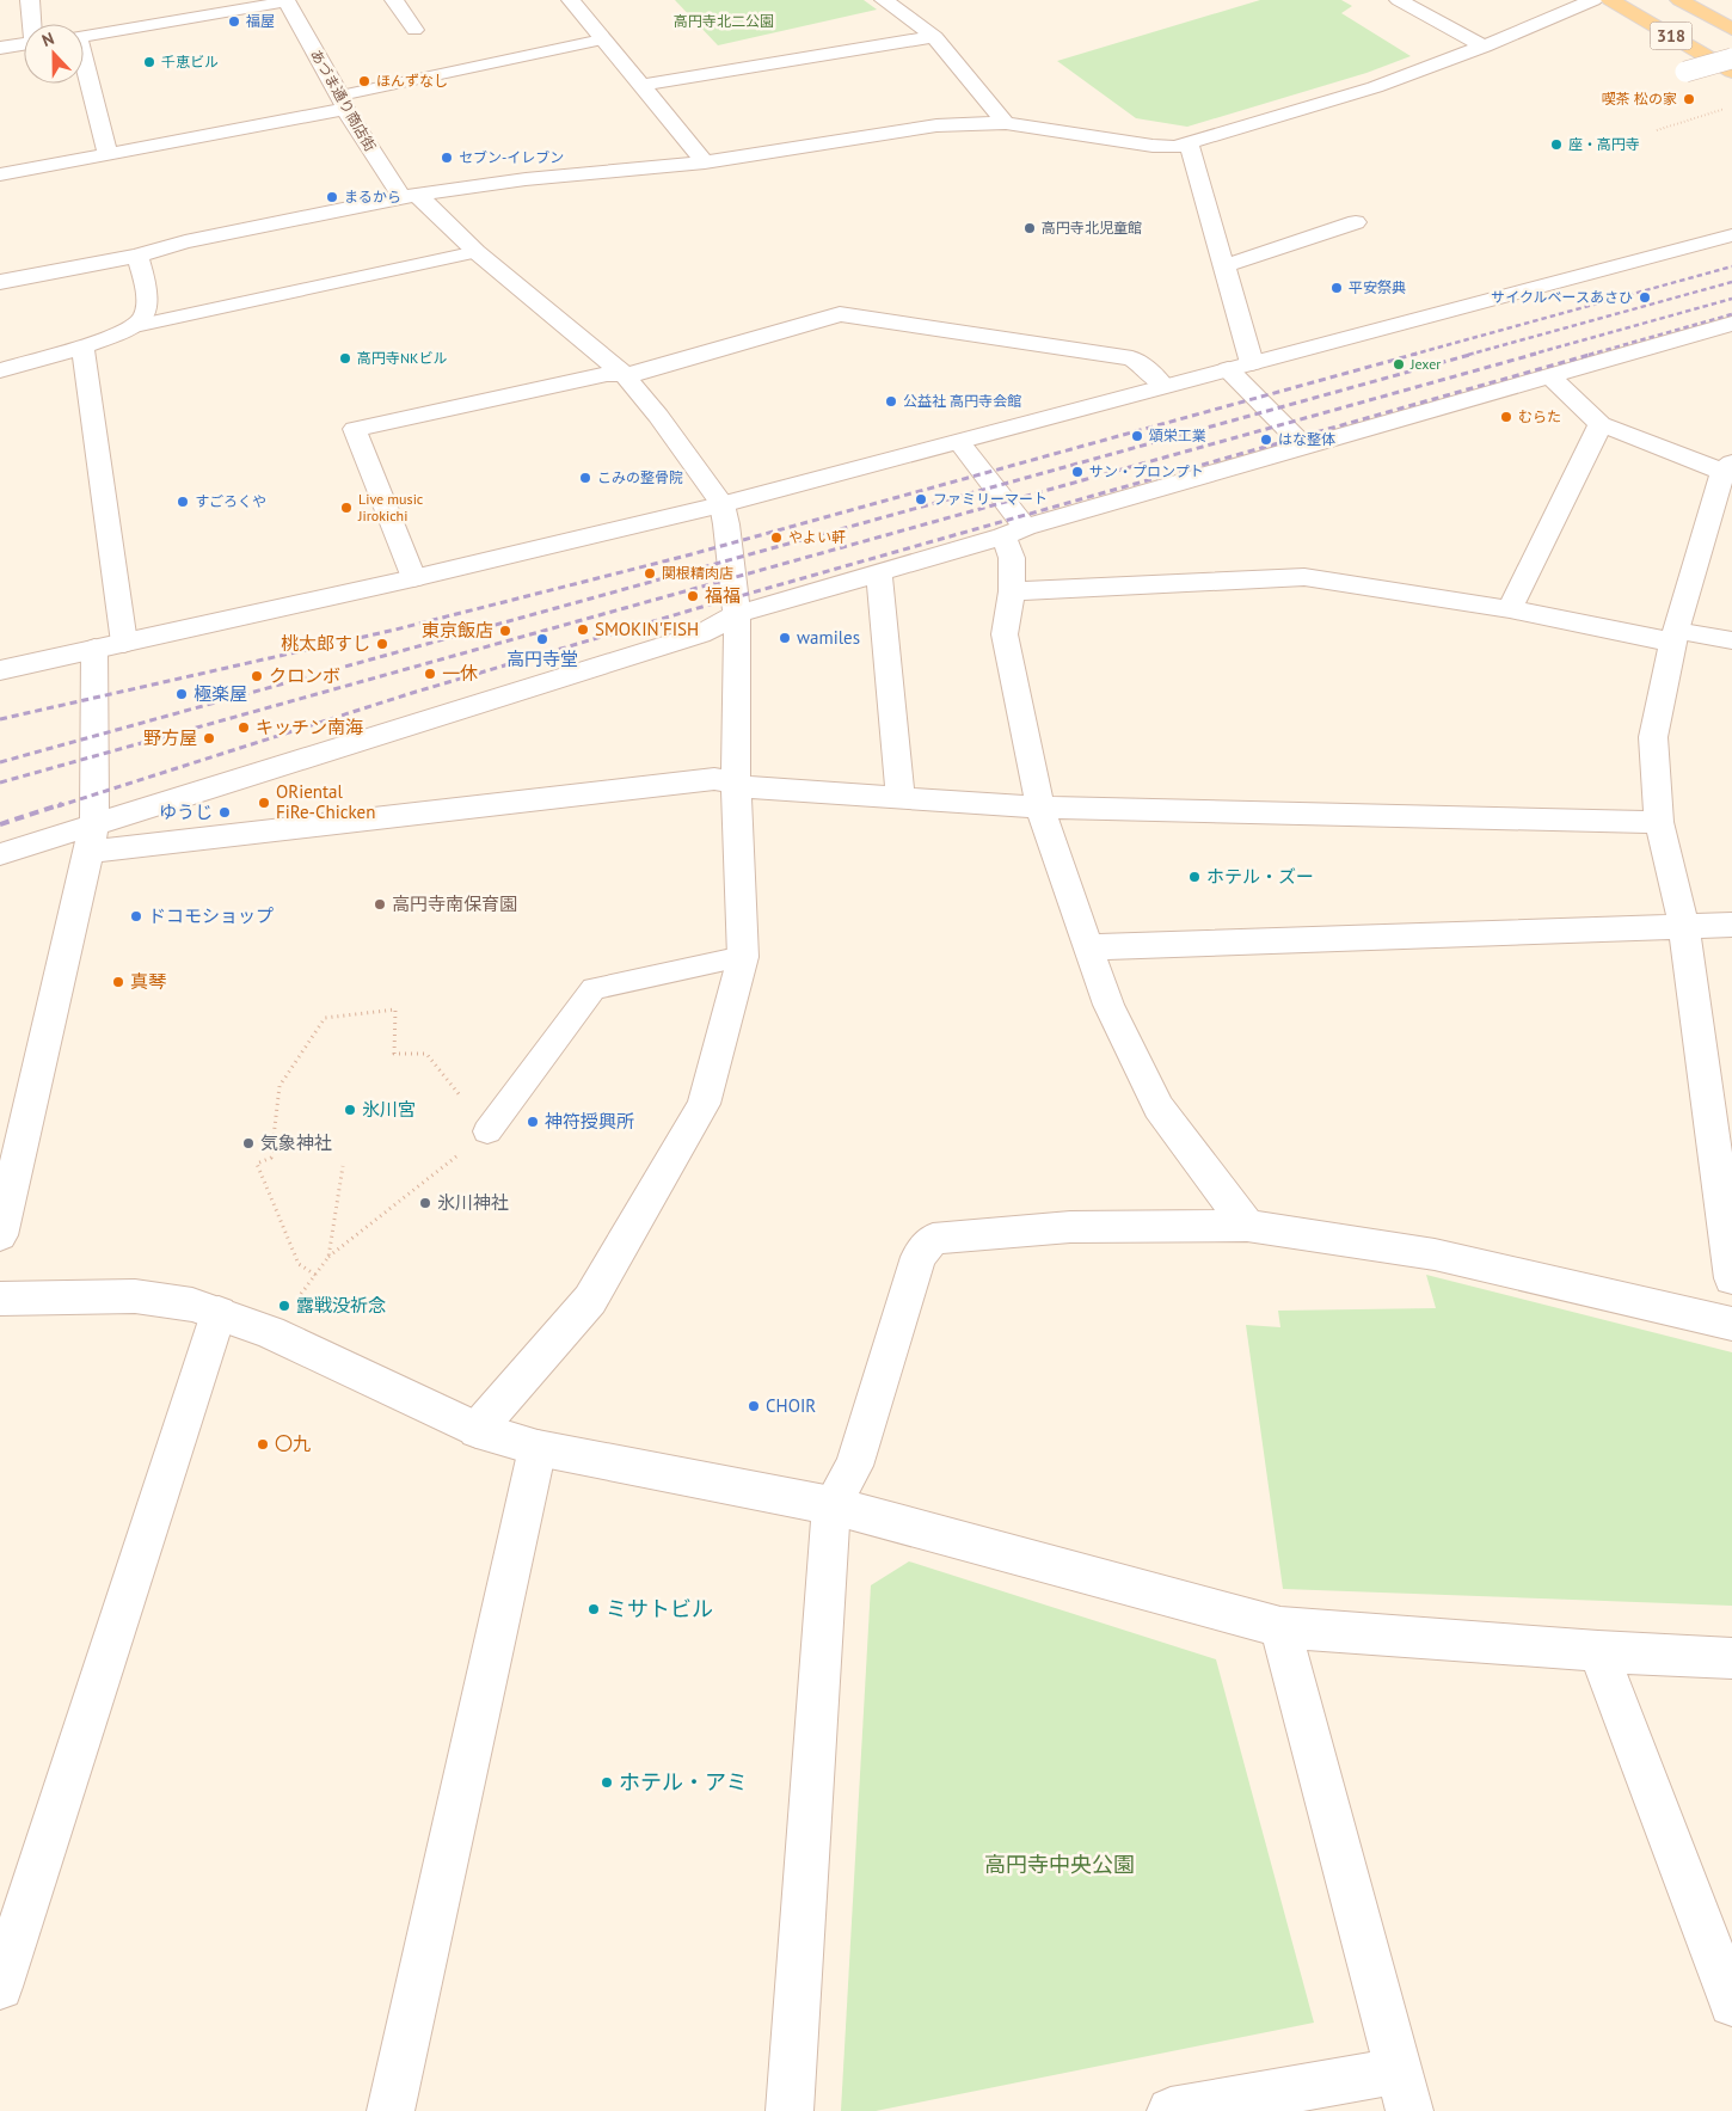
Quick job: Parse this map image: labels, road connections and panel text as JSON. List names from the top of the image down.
{
  "streets": {
    "main road": ["318"],
    "street": ["あづま通り商店街"]
  },
  "parks": ["高円寺北二公園", "高円寺中央公園"],
  "places": [
    "福屋",
    "千恵ビル",
    "ほんずなし",
    "喫茶 松の家",
    "座・高円寺",
    "セブン-イレブン",
    "まるから",
    "高円寺北児童館",
    "平安祭典",
    "サイクルベースあさひ",
    "高円寺NKビル",
    "Jexer",
    "公益社 高円寺会館",
    "むらた",
    "頌栄工業",
    "はな整体",
    "サン・プロンプト",
    "こみの整骨院",
    "ファミリーマート",
    "すごろくや",
    "Live music Jirokichi",
    "やよい軒",
    "関根精肉店",
    "福福",
    "SMOKIN'FISH",
    "東京飯店",
    "wamiles",
    "高円寺堂",
    "桃太郎すし",
    "一休",
    "クロンボ",
    "極楽屋",
    "キッチン南海",
    "野方屋",
    "ORiental FiRe-Chicken",
    "ゆうじ",
    "ホテル・ズー",
    "高円寺南保育園",
    "ドコモショップ",
    "真琴",
    "氷川宮",
    "神符授興所",
    "気象神社",
    "氷川神社",
    "露戦没祈念",
    "CHOIR",
    "〇九",
    "ミサトビル",
    "ホテル・アミ"
  ],
  "north": "top"
}
